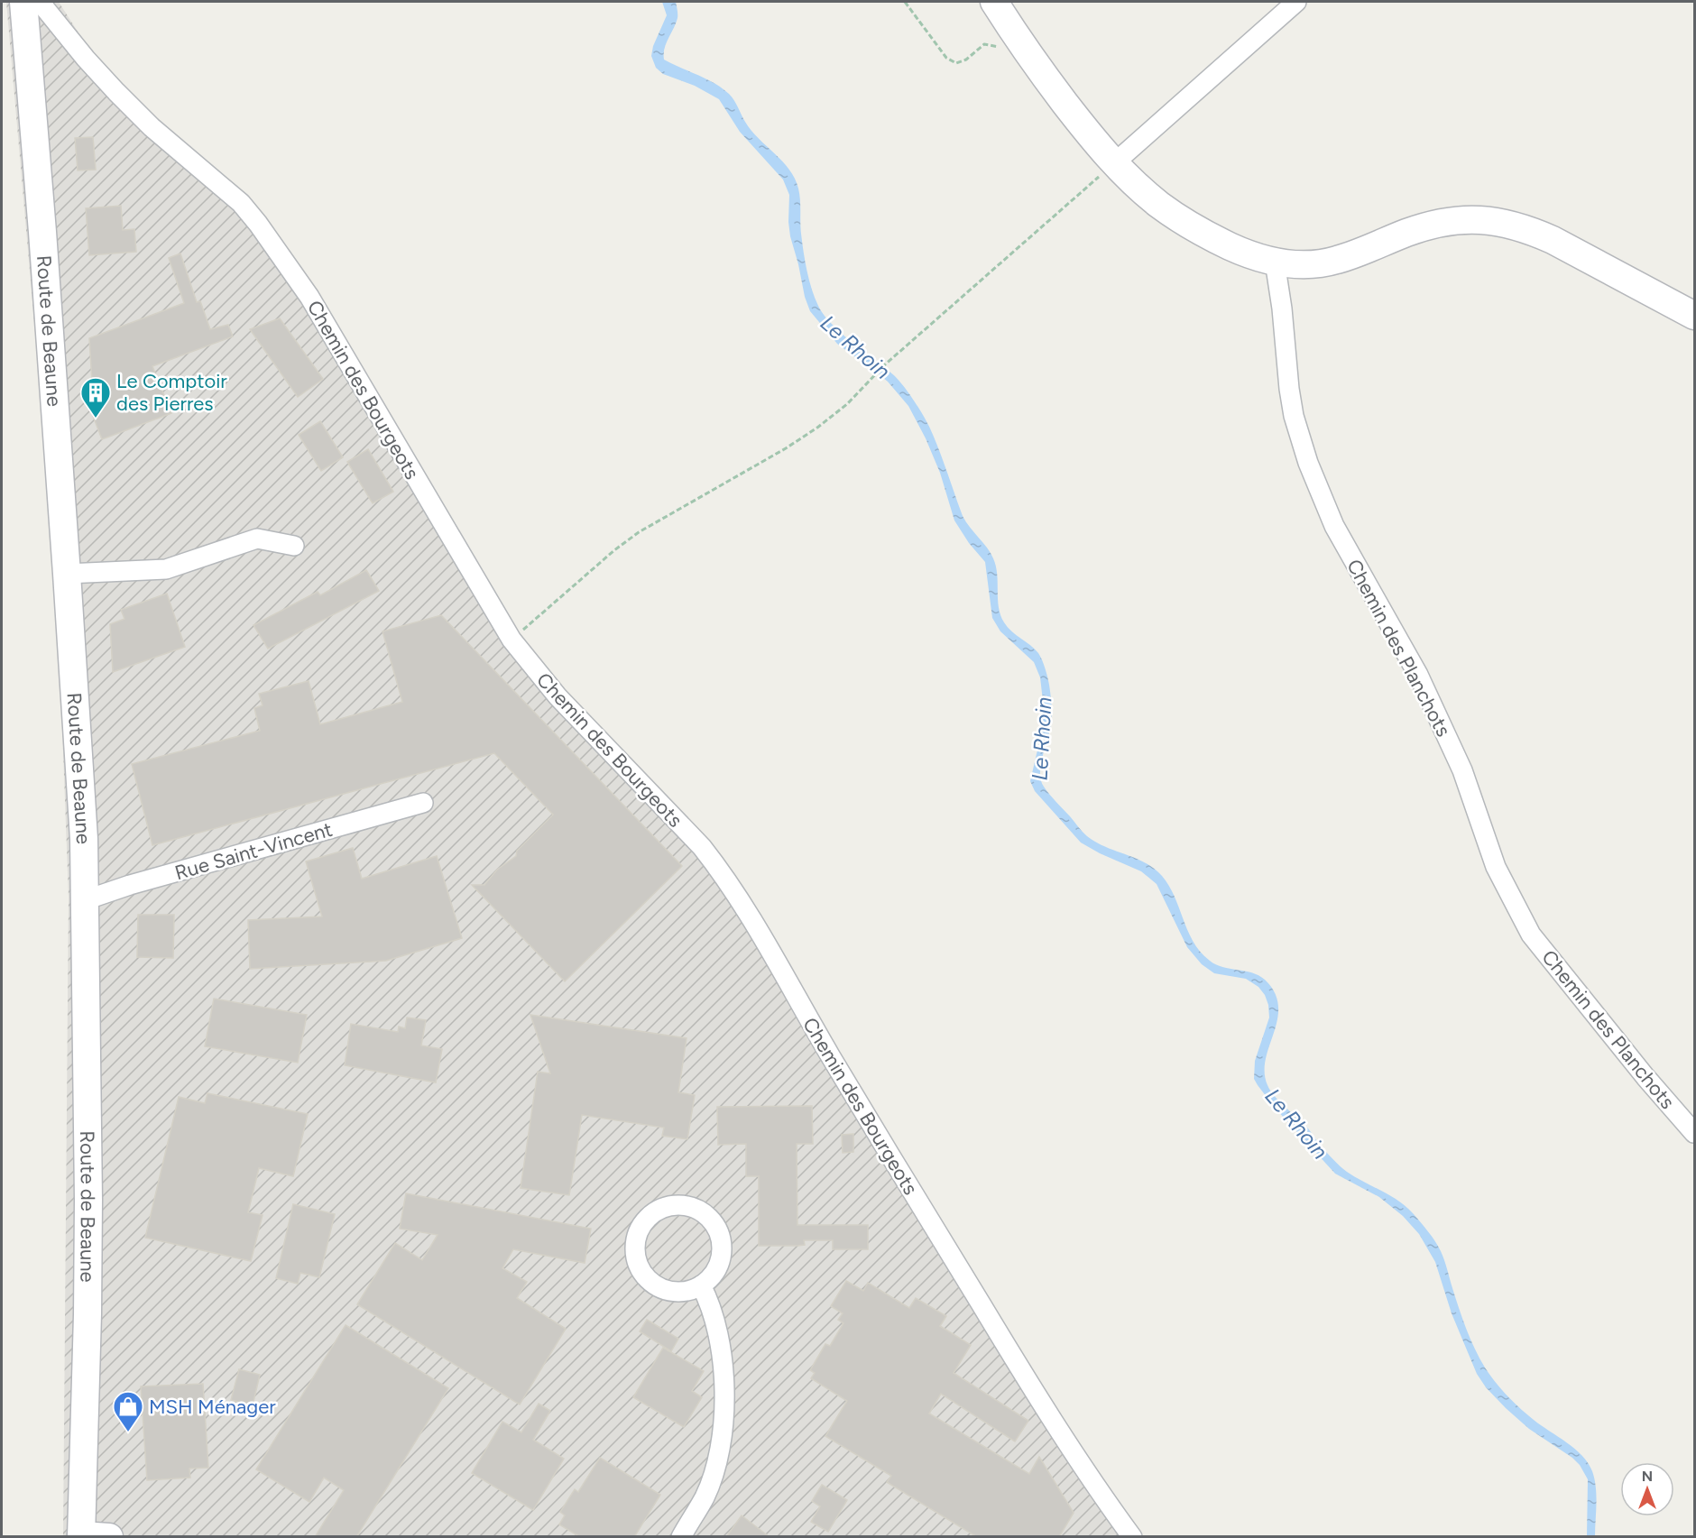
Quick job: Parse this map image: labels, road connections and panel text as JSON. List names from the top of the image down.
{
  "streets": {
    "main road": ["Route de Beaune"],
    "street": ["Chemin des Bourgeots", "Chemin des Planchots", "Rue Saint-Vincent"]
  },
  "crossings": [
    ["Route de Beaune", "Rue Saint-Vincent"]
  ],
  "water": ["Le Rhoin"],
  "places": {
    "building": ["Le Comptoir des Pierres"],
    "shop": ["MSH Ménager"]
  },
  "north": "top"
}
